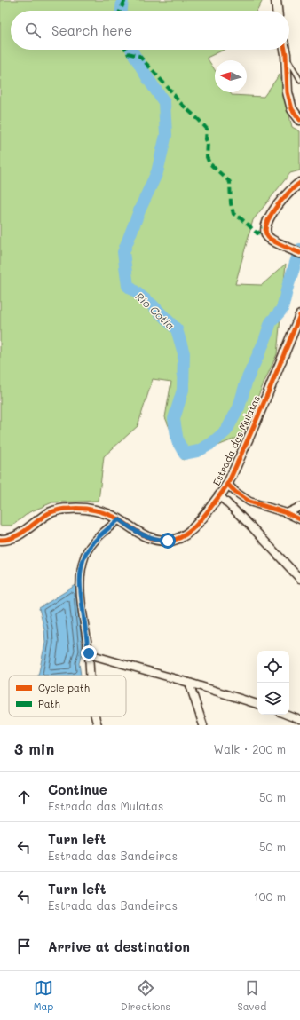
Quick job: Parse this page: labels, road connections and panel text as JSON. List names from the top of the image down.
{
  "streets": {
    "street": ["Estrada das Mulatas"]
  },
  "water": ["Rio Cotia"],
  "legend": ["Cycle path", "Path"],
  "north": "left",
  "page": {
    "search": "Search here",
    "heading": ["3 min", "Walk · 200 m"],
    "list": [
      ["Continue", "Estrada das Mulatas", "50 m"],
      ["Turn left", "Estrada das Bandeiras", "50 m"],
      ["Turn left", "Estrada das Bandeiras", "100 m"],
      "Arrive at destination"
    ],
    "nav": ["Map", "Directions", "Saved"]
  }
}
